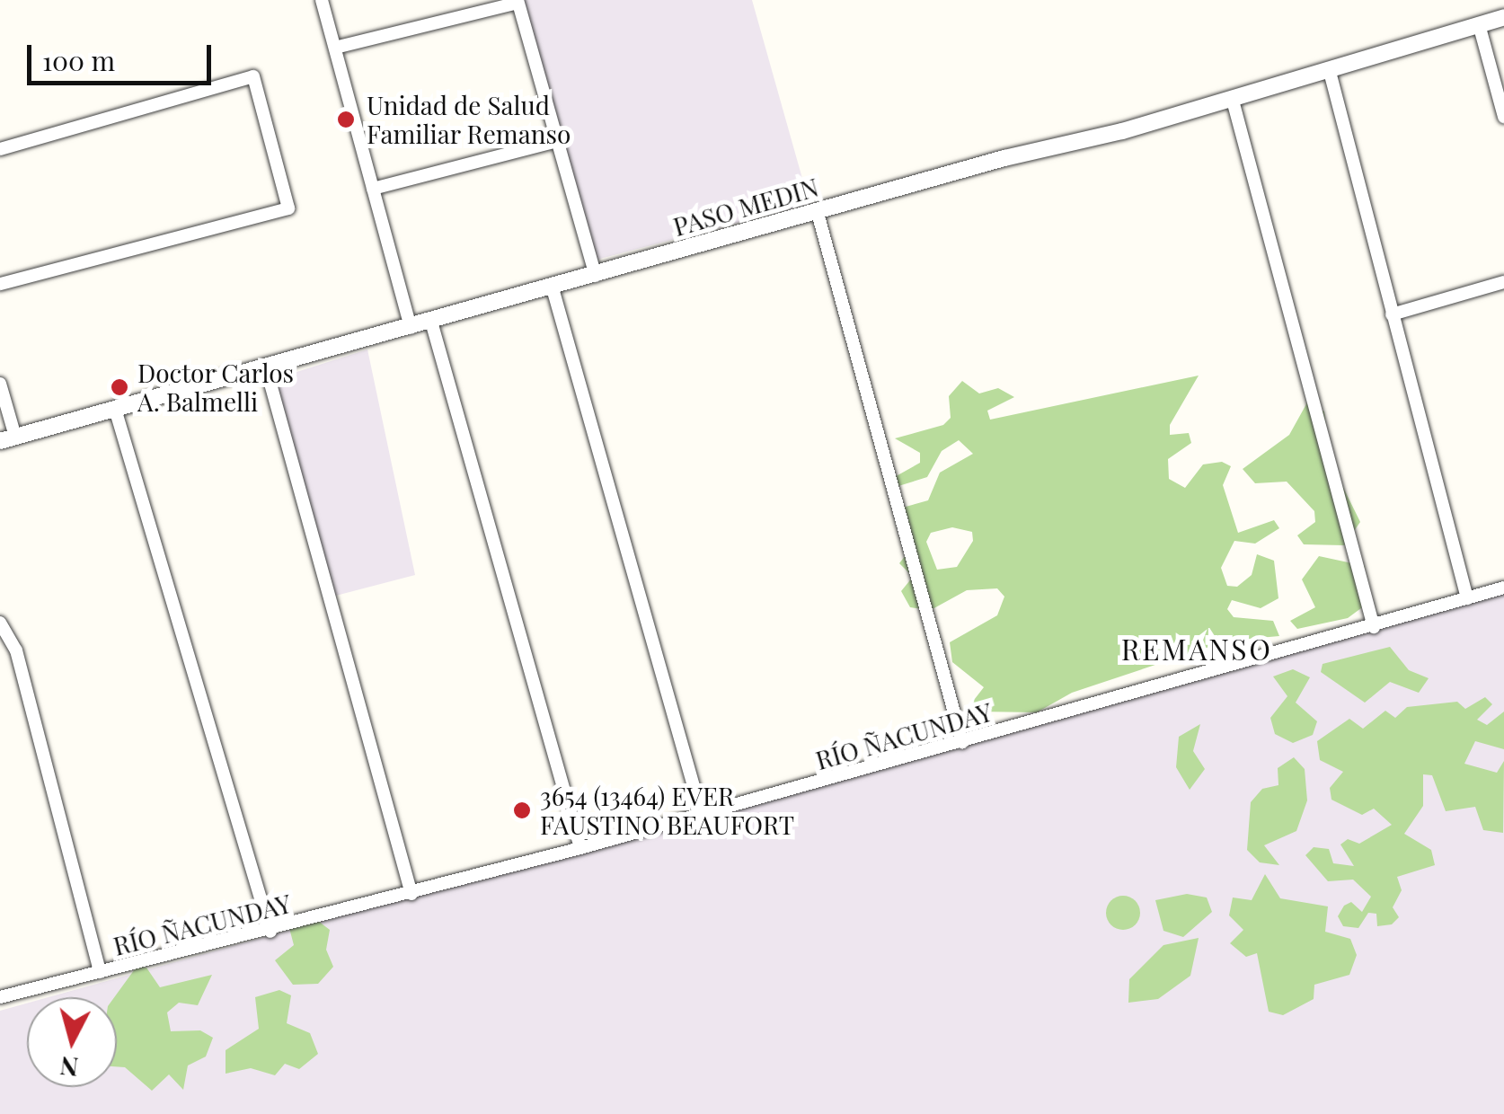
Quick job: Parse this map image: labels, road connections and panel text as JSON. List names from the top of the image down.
{
  "streets": {
    "street": ["PASO MEDIN", "RÍO ÑACUNDAY"]
  },
  "districts": ["REMANSO"],
  "places": ["Unidad de Salud Familiar Remanso", "Doctor Carlos A. Balmelli", "3654 (13464) EVER FAUSTINO BEAUFORT"],
  "scale_bar": "100 m",
  "north": "bottom"
}
